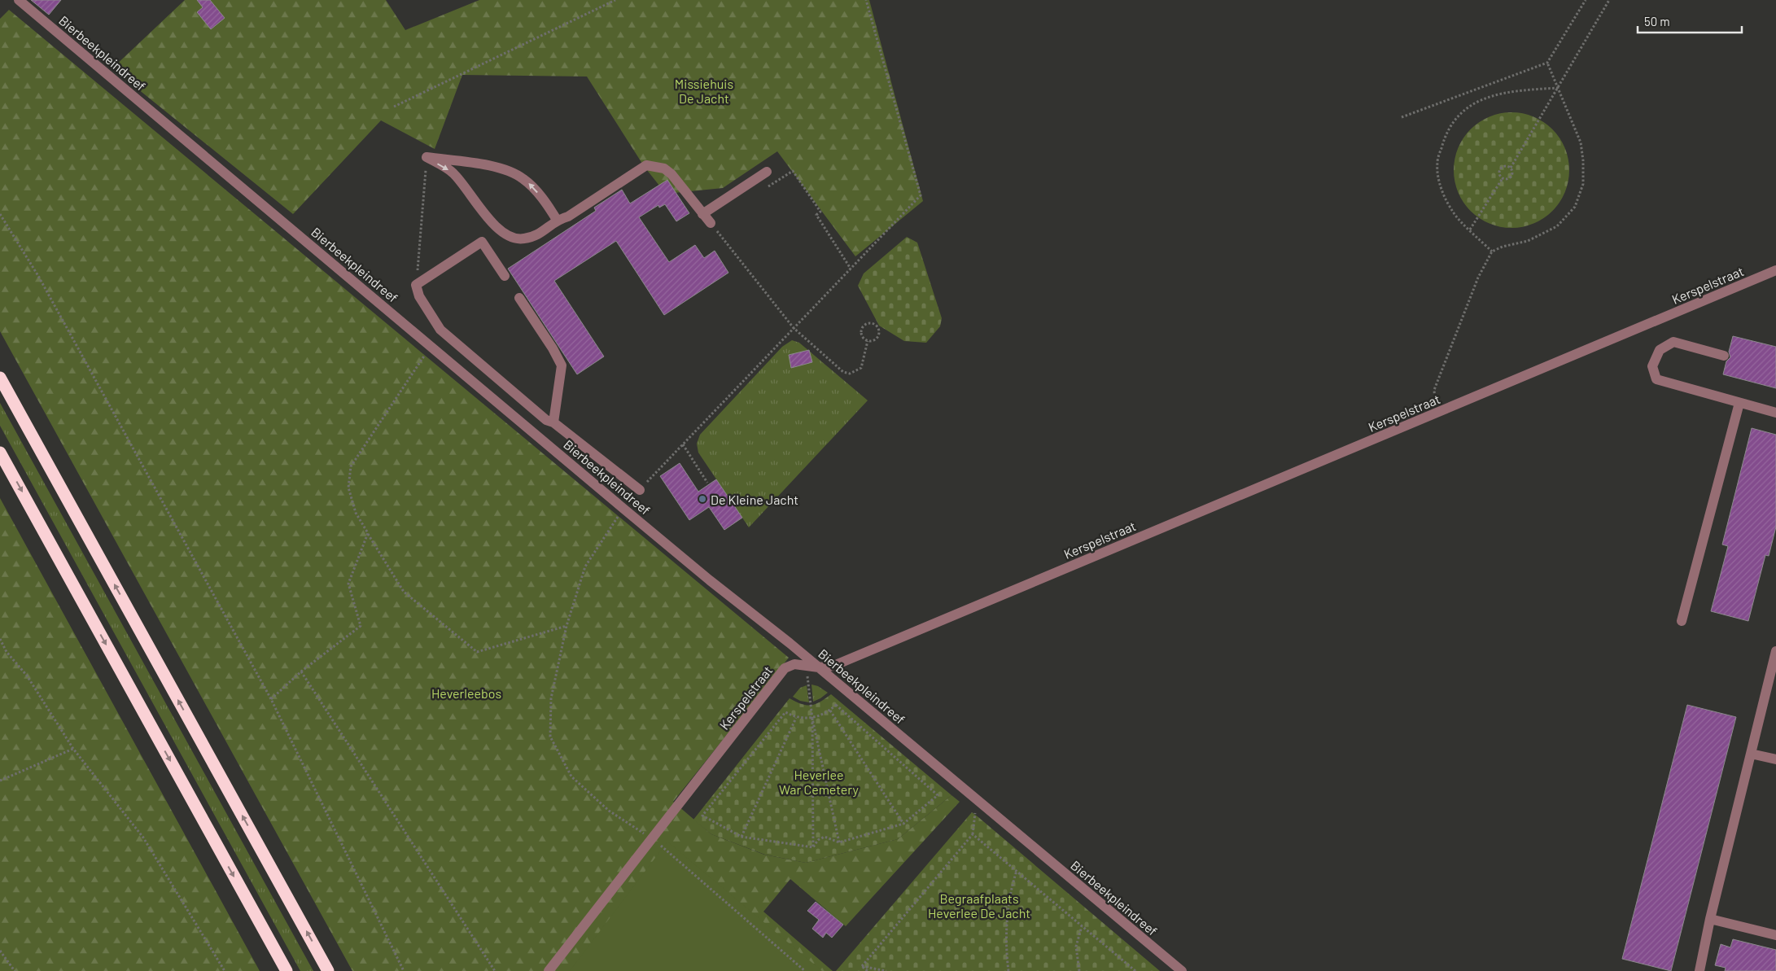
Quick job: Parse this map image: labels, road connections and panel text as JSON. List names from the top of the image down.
{
  "streets": {
    "street": ["Bierbeekpleindreef", "Kerspelstraat"]
  },
  "crossings": [
    ["Bierbeekpleindreef", "Kerspelstraat"]
  ],
  "parks": [
    "Missiehuis De Jacht",
    "Heverleebos",
    "Heverlee War Cemetery",
    "Begraafplaats Heverlee De Jacht"
  ],
  "places": ["De Kleine Jacht"],
  "scale_bar": "50 m"
}
